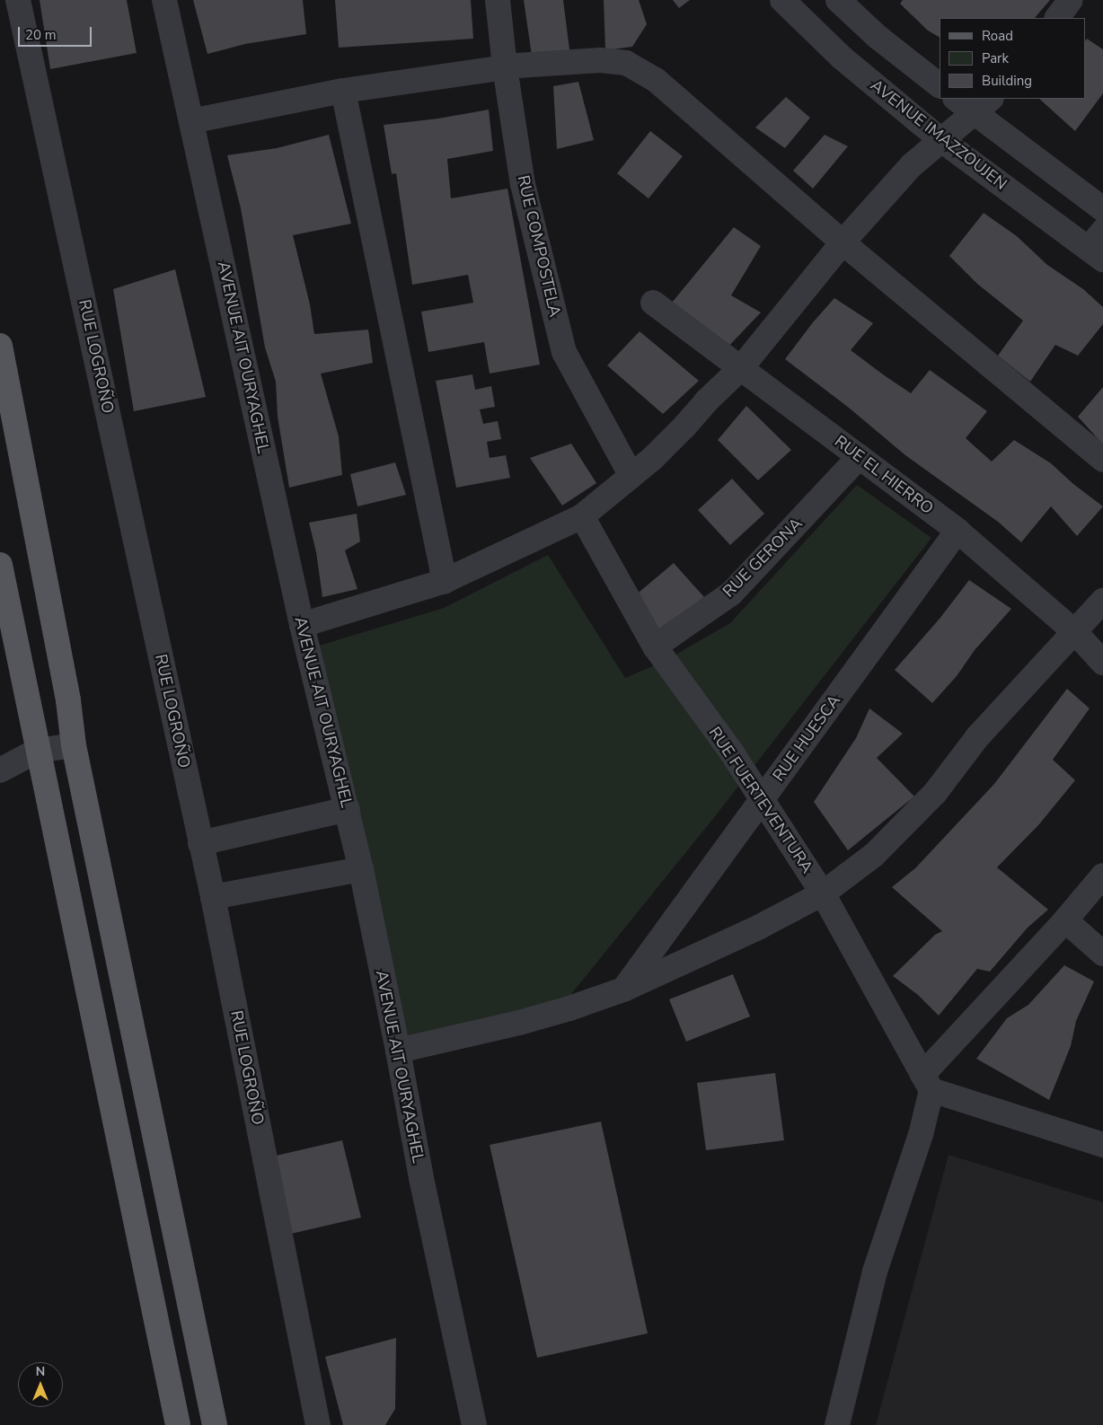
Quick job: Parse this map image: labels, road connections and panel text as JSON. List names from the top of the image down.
{
  "streets": {
    "street": [
      "AVENUE IMAZZOUJEN",
      "RUE COMPOSTELA",
      "RUE LOGROÑO",
      "AVENUE AIT OURYAGHEL",
      "RUE EL HIERRO",
      "RUE GERONA",
      "RUE HUESCA",
      "RUE FUERTEVENTURA"
    ]
  },
  "crossings": [
    ["RUE EL HIERRO", "RUE GERONA"],
    ["RUE EL HIERRO", "RUE HUESCA"],
    ["RUE GERONA", "RUE FUERTEVENTURA"],
    ["RUE HUESCA", "RUE FUERTEVENTURA"]
  ],
  "legend": ["Road", "Park", "Building"],
  "scale_bar": "20 m",
  "north": "top"
}
